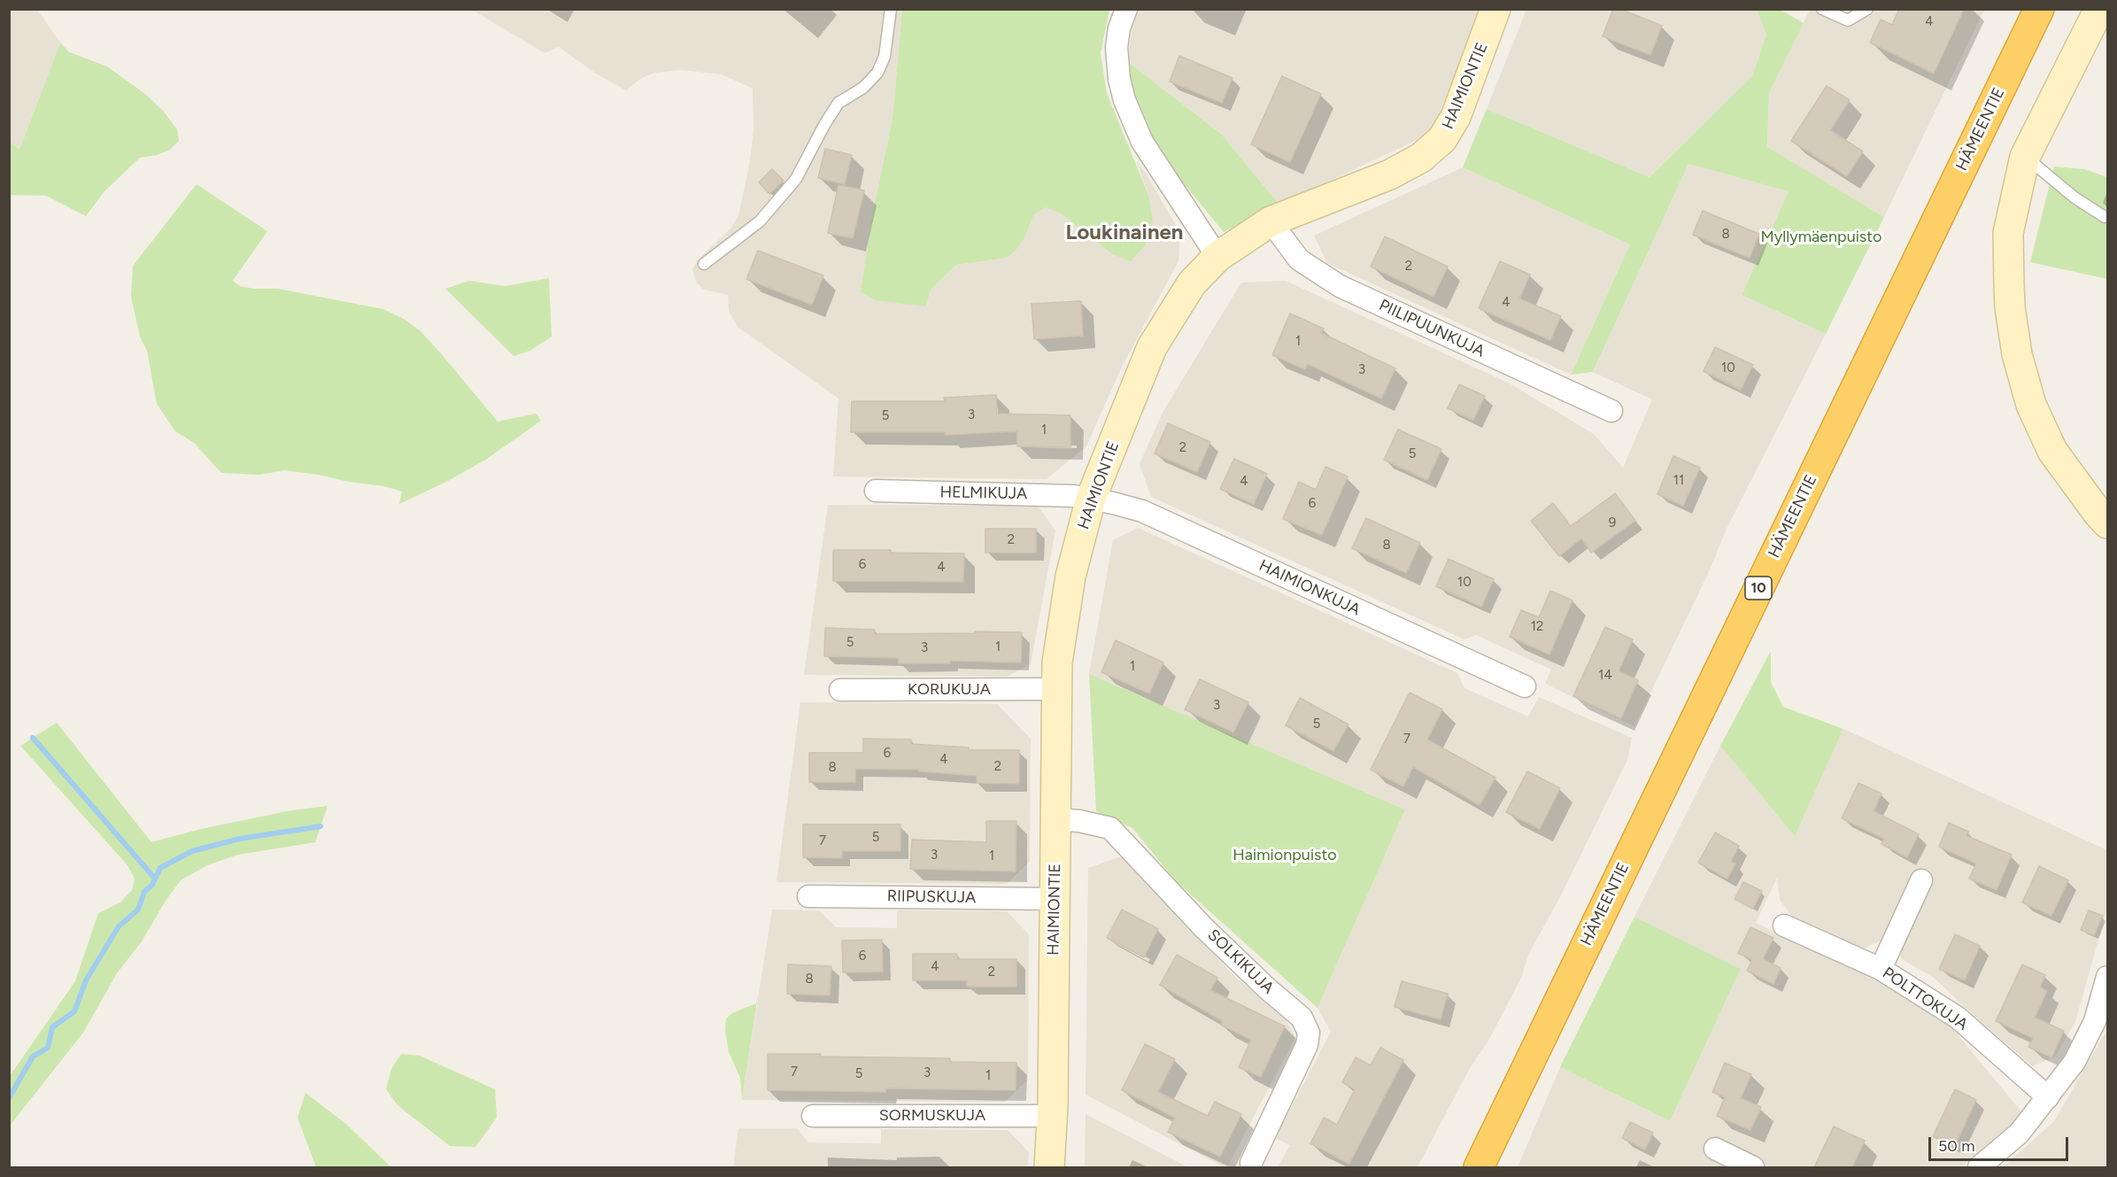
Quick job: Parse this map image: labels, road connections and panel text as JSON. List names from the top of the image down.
{
  "streets": {
    "highway": ["HÄMEENTIE", "10"],
    "street": [
      "HAIMIONTIE",
      "PIILIPUUNKUJA",
      "HELMIKUJA",
      "HAIMIONKUJA",
      "KORUKUJA",
      "RIIPUSKUJA",
      "SOLKIKUJA",
      "POLTTOKUJA",
      "SORMUSKUJA"
    ]
  },
  "crossings": [
    ["HAIMIONTIE", "PIILIPUUNKUJA"],
    ["HAIMIONTIE", "HELMIKUJA"],
    ["HAIMIONTIE", "HAIMIONKUJA"],
    ["HAIMIONTIE", "KORUKUJA"],
    ["HAIMIONTIE", "RIIPUSKUJA"],
    ["HAIMIONTIE", "SOLKIKUJA"],
    ["HAIMIONTIE", "SORMUSKUJA"],
    ["HELMIKUJA", "HAIMIONKUJA"]
  ],
  "districts": ["Loukinainen"],
  "parks": ["Myllymäenpuisto", "Haimionpuisto"],
  "house_numbers": [
    "4",
    "8",
    "2",
    "4",
    "1",
    "10",
    "3",
    "3",
    "5",
    "1",
    "2",
    "5",
    "11",
    "4",
    "6",
    "9",
    "2",
    "8",
    "6",
    "4",
    "10",
    "12",
    "5",
    "1",
    "3",
    "1",
    "14",
    "3",
    "5",
    "7",
    "6",
    "4",
    "2",
    "8",
    "5",
    "7",
    "3",
    "1",
    "6",
    "4",
    "2",
    "8",
    "7",
    "3",
    "5",
    "1"
  ],
  "scale_bar": "50 m"
}
